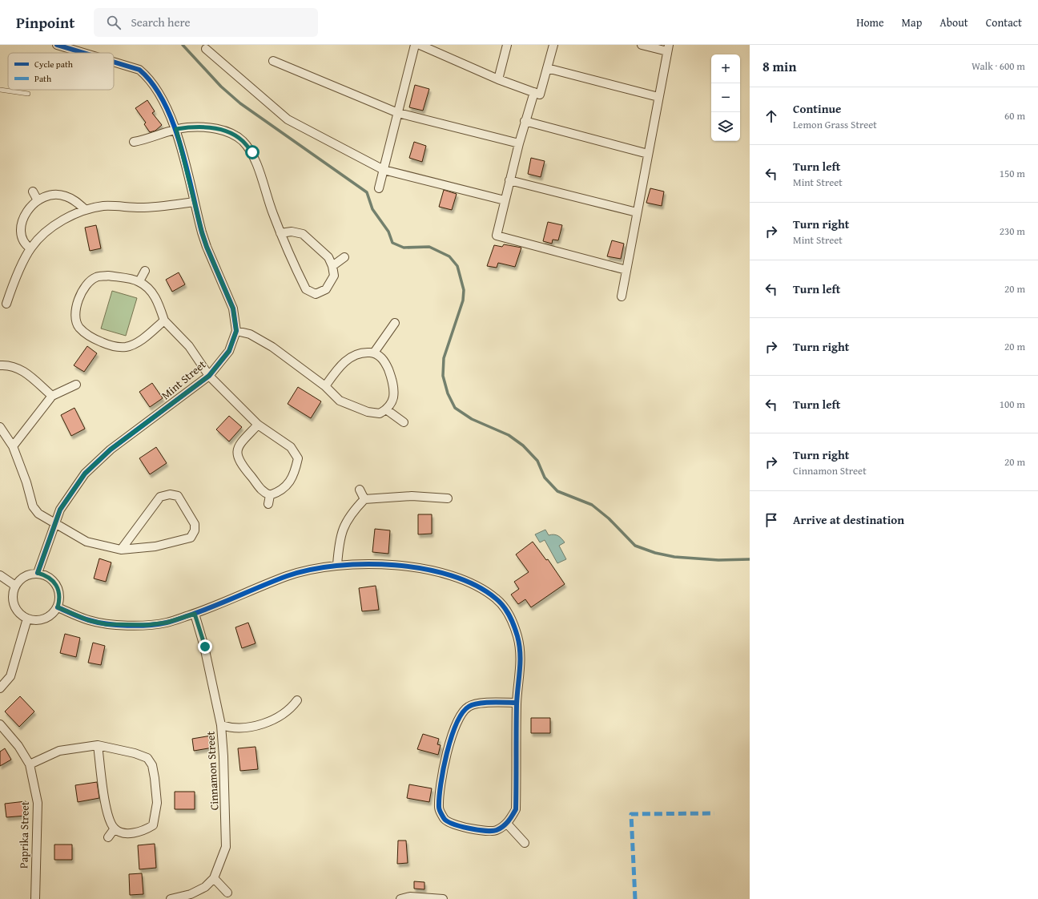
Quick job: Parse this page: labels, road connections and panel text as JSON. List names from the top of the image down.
{
  "streets": {
    "street": ["Mint Street", "Cinnamon Street", "Paprika Street"]
  },
  "legend": ["Cycle path", "Path"],
  "page": {
    "header": "Pinpoint",
    "search": "Search here",
    "nav": [
      "Home",
      "Map",
      "About",
      "Contact"
    ],
    "heading": ["8 min", "Walk · 600 m"],
    "map_buttons": ["+", "−"],
    "list": [
      ["Continue", "Lemon Grass Street", "60 m"],
      ["Turn left", "Mint Street", "150 m"],
      ["Turn right", "Mint Street", "230 m"],
      ["Turn left", "20 m"],
      ["Turn right", "20 m"],
      ["Turn left", "100 m"],
      ["Turn right", "Cinnamon Street", "20 m"],
      "Arrive at destination"
    ]
  }
}
